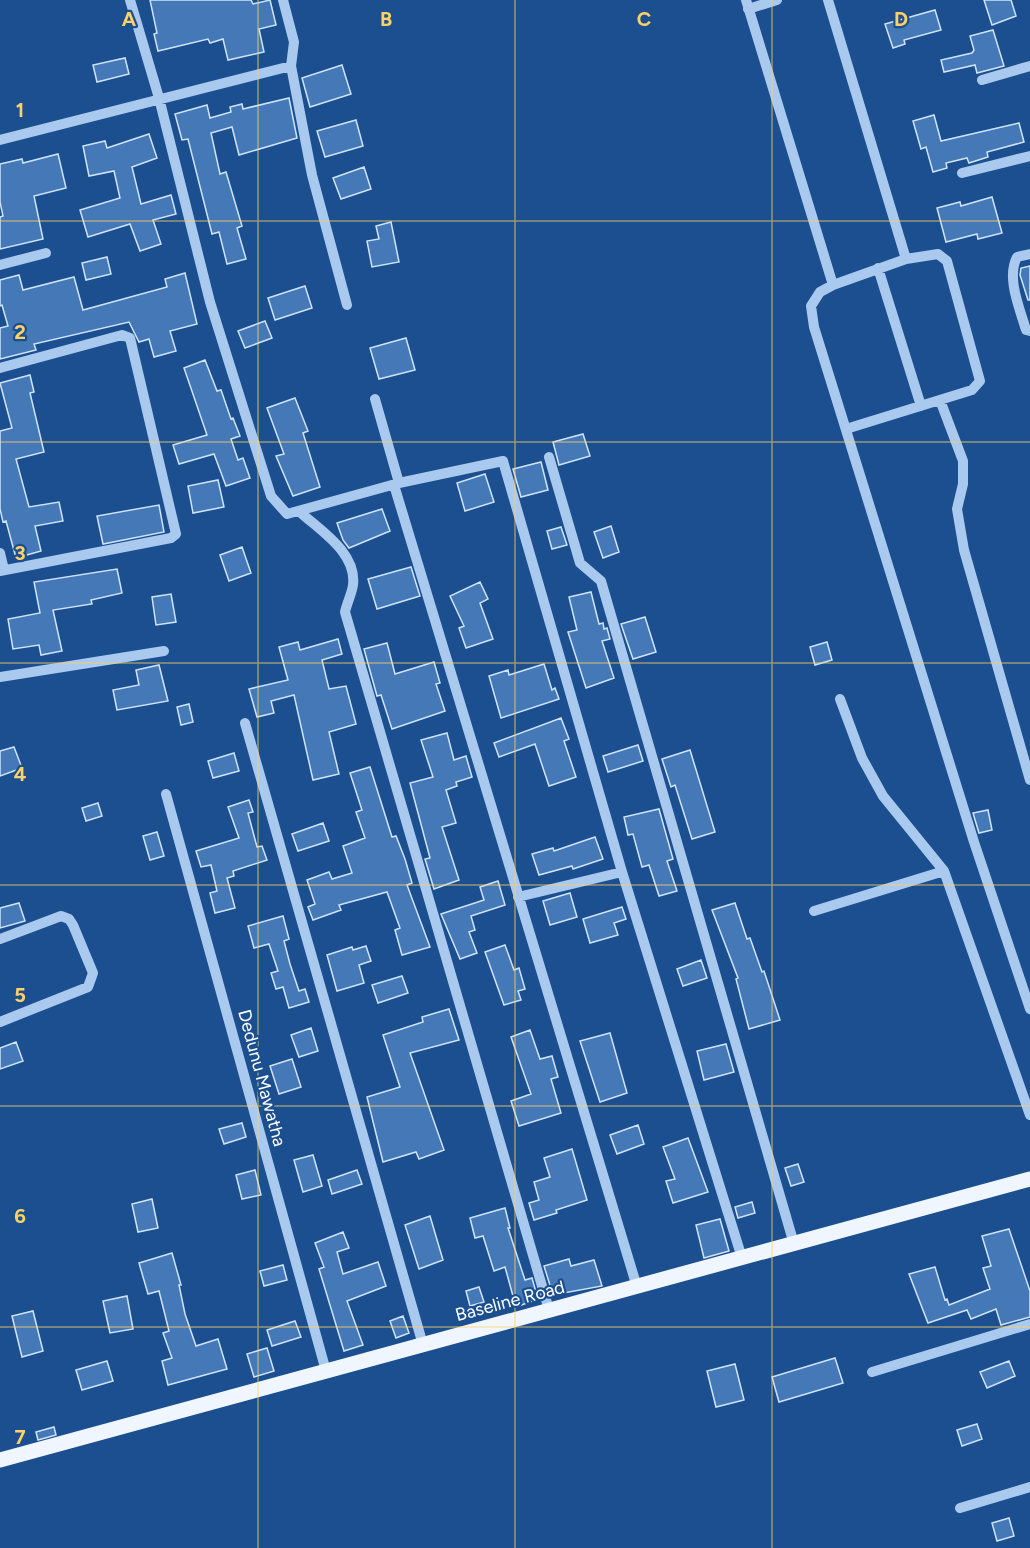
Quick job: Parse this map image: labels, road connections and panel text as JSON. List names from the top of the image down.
{
  "streets": {
    "main road": ["Baseline Road"],
    "street": ["Dedunu Mawatha"]
  },
  "crossings": [
    ["Dedunu Mawatha", "Baseline Road"]
  ],
  "grid": {
    "columns": [
      "A",
      "B",
      "C",
      "D"
    ],
    "rows": [
      "1",
      "2",
      "3",
      "4",
      "5",
      "6",
      "7"
    ]
  }
}
